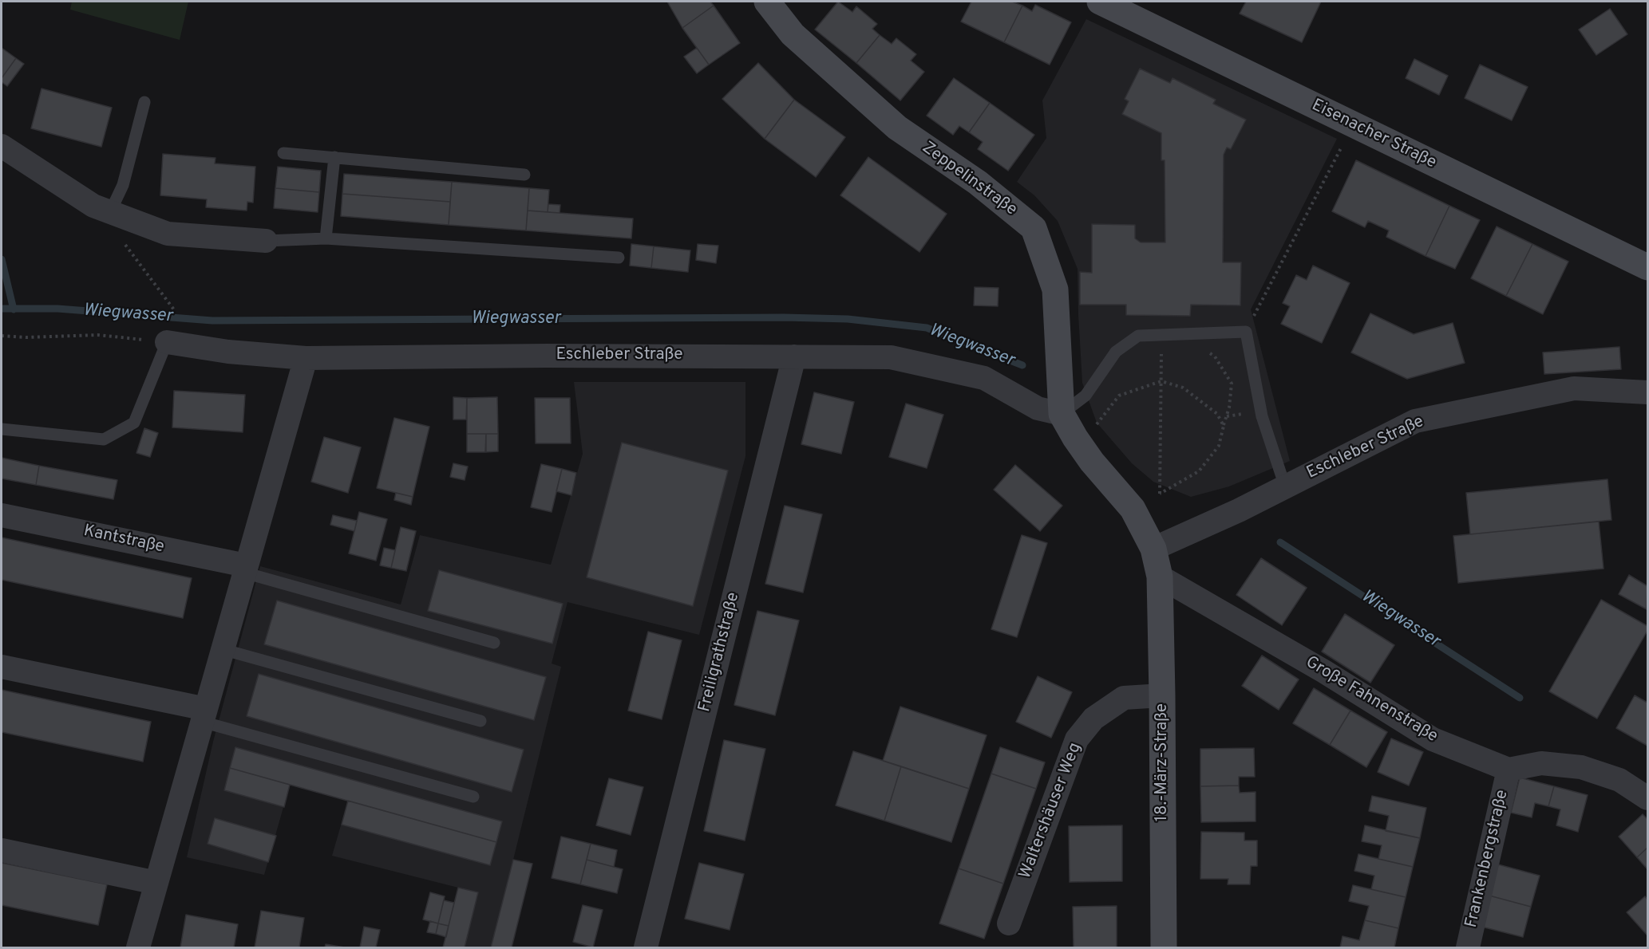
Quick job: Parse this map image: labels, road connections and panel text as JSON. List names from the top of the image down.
{
  "streets": {
    "street": [
      "Eisenacher Straße",
      "Zeppelinstraße",
      "Eschleber Straße",
      "Kantstraße",
      "Freiligrathstraße",
      "Große Fahnenstraße",
      "18.-März-Straße",
      "Waltershäuser Weg",
      "Frankenbergstraße"
    ]
  },
  "crossings": [
    ["Zeppelinstraße", "Eschleber Straße"],
    ["Zeppelinstraße", "18.-März-Straße"],
    ["Eschleber Straße", "Freiligrathstraße"],
    ["Eschleber Straße", "18.-März-Straße"],
    ["Große Fahnenstraße", "18.-März-Straße"],
    ["Große Fahnenstraße", "Frankenbergstraße"],
    ["18.-März-Straße", "Waltershäuser Weg"]
  ],
  "water": ["Wiegwasser"]
}
